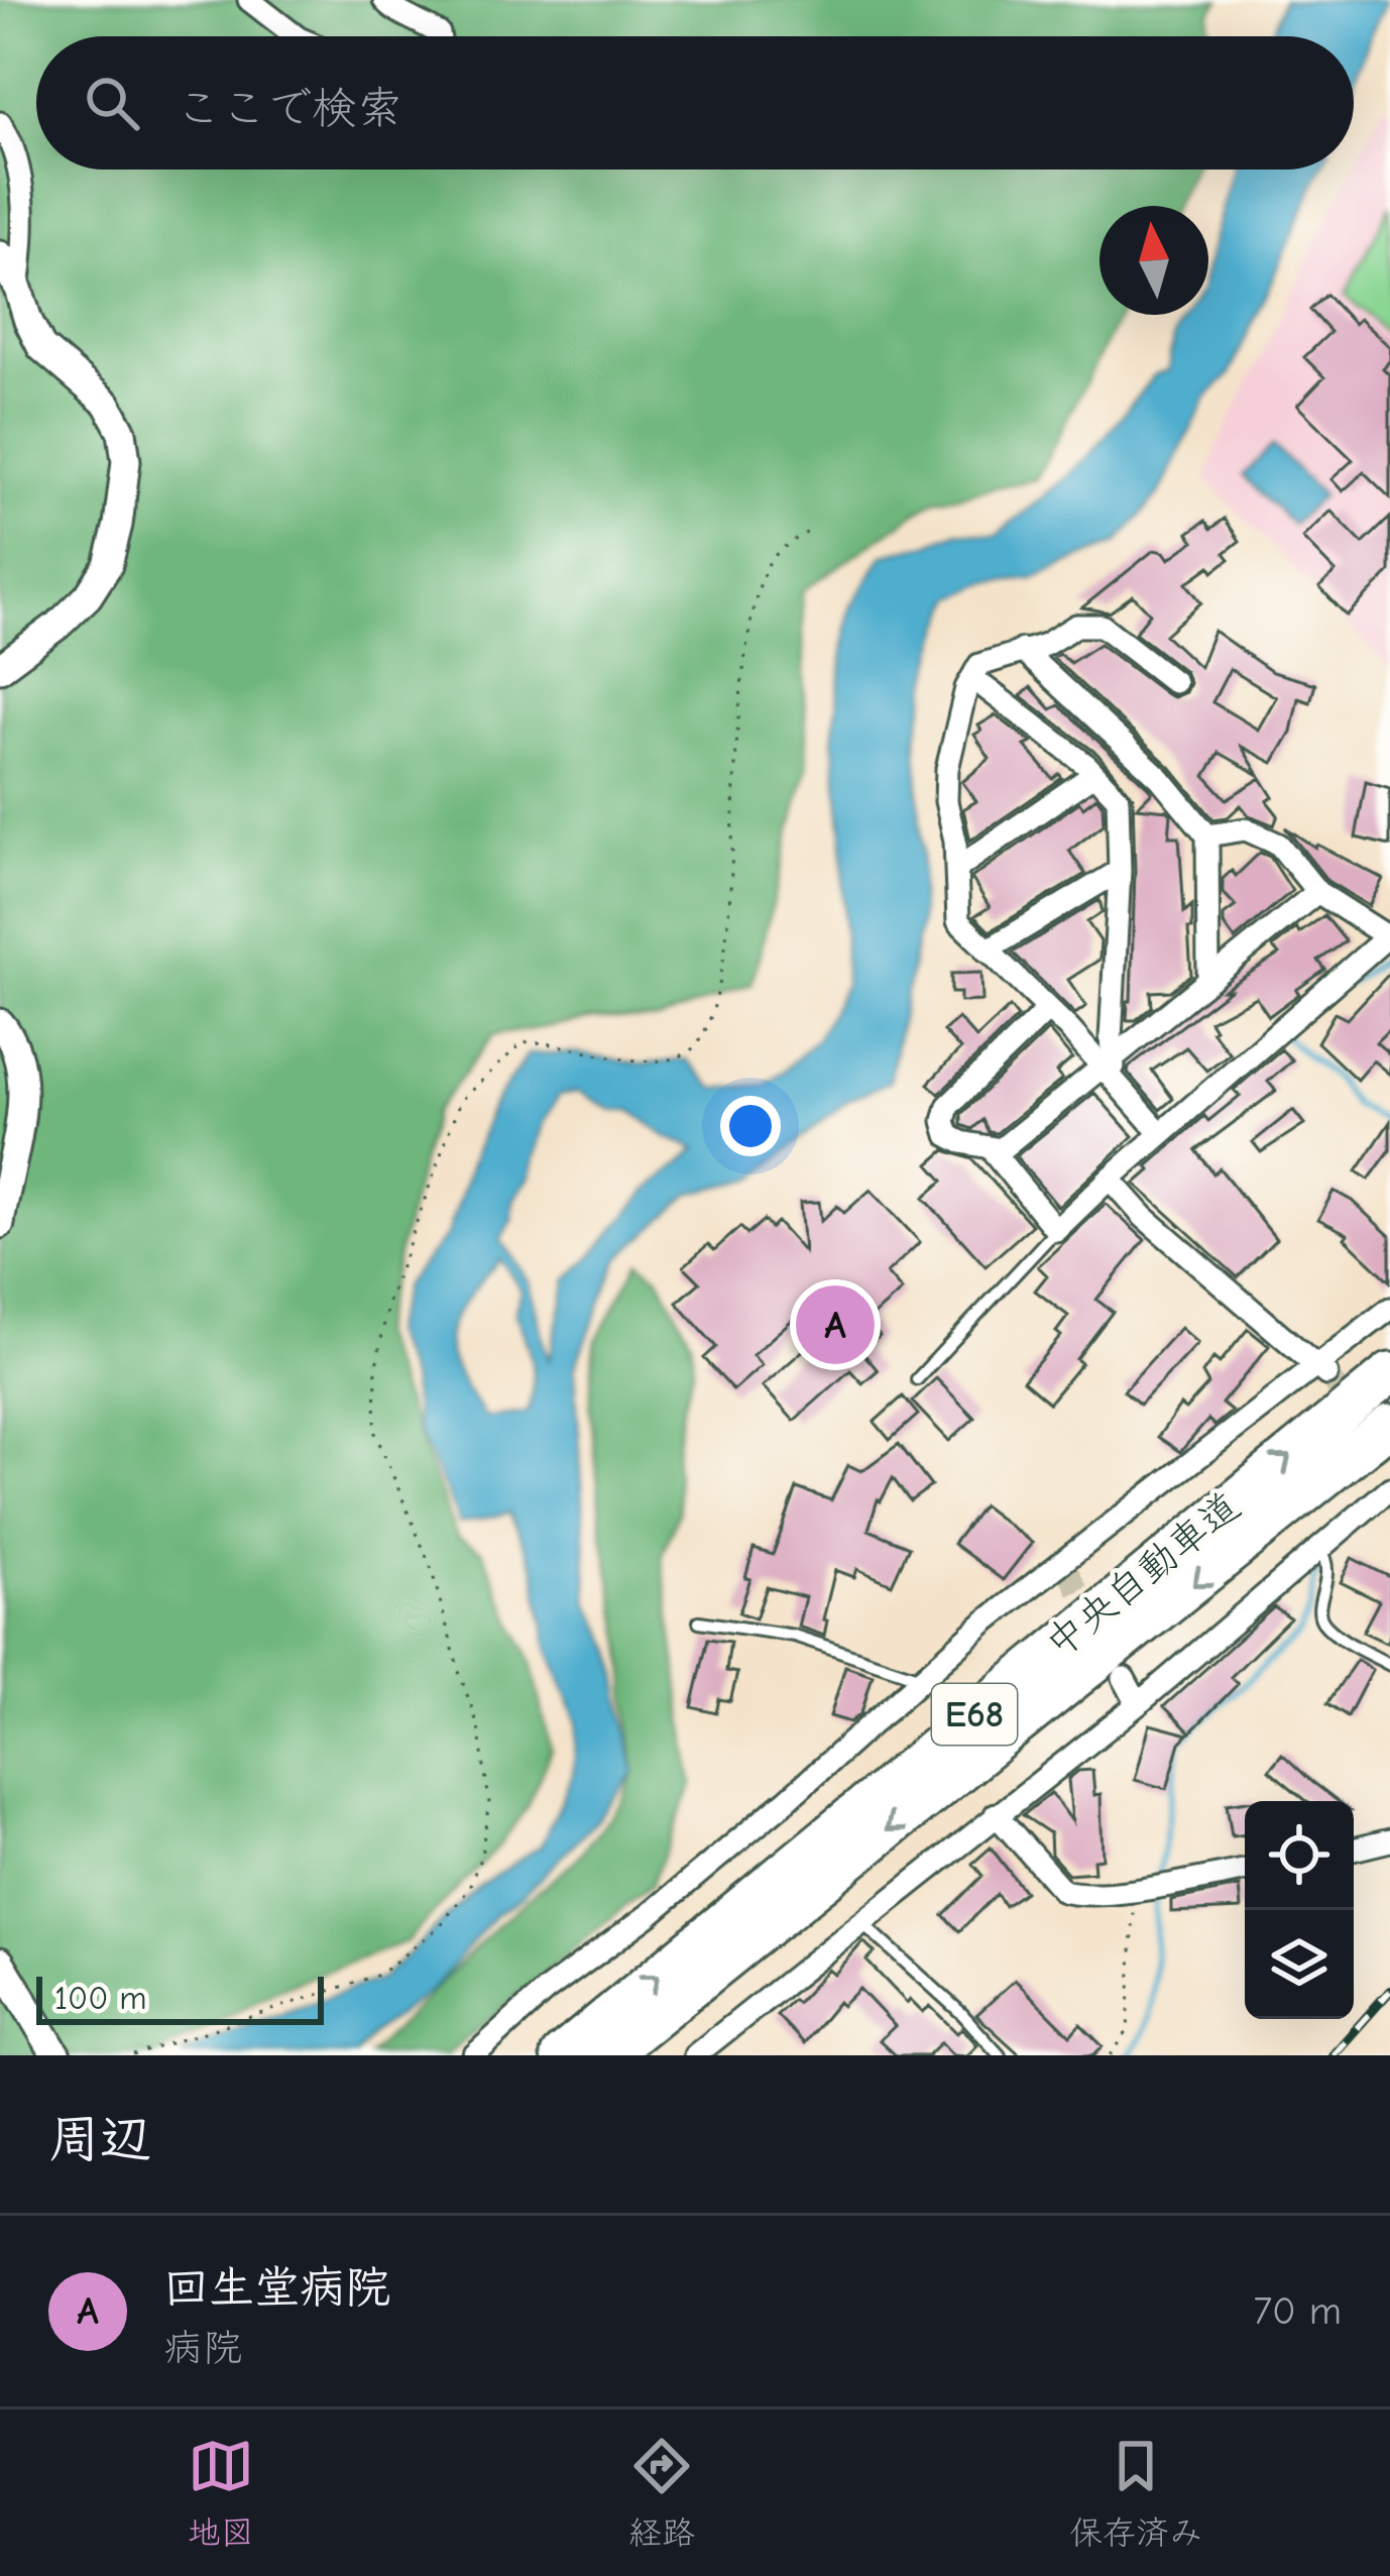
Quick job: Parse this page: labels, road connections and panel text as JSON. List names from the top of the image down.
{
  "streets": {
    "highway": ["中央自動車道", "E68"]
  },
  "scale_bar": "100 m",
  "north": "top",
  "page": {
    "search": "ここで検索",
    "pins": "A",
    "scale": "100 m",
    "heading": "周辺",
    "list": [
      {
        "mark": "A",
        "name": "回生堂病院",
        "note": "病院",
        "value": "70 m"
      }
    ],
    "nav": ["地図", "経路", "保存済み"]
  }
}
